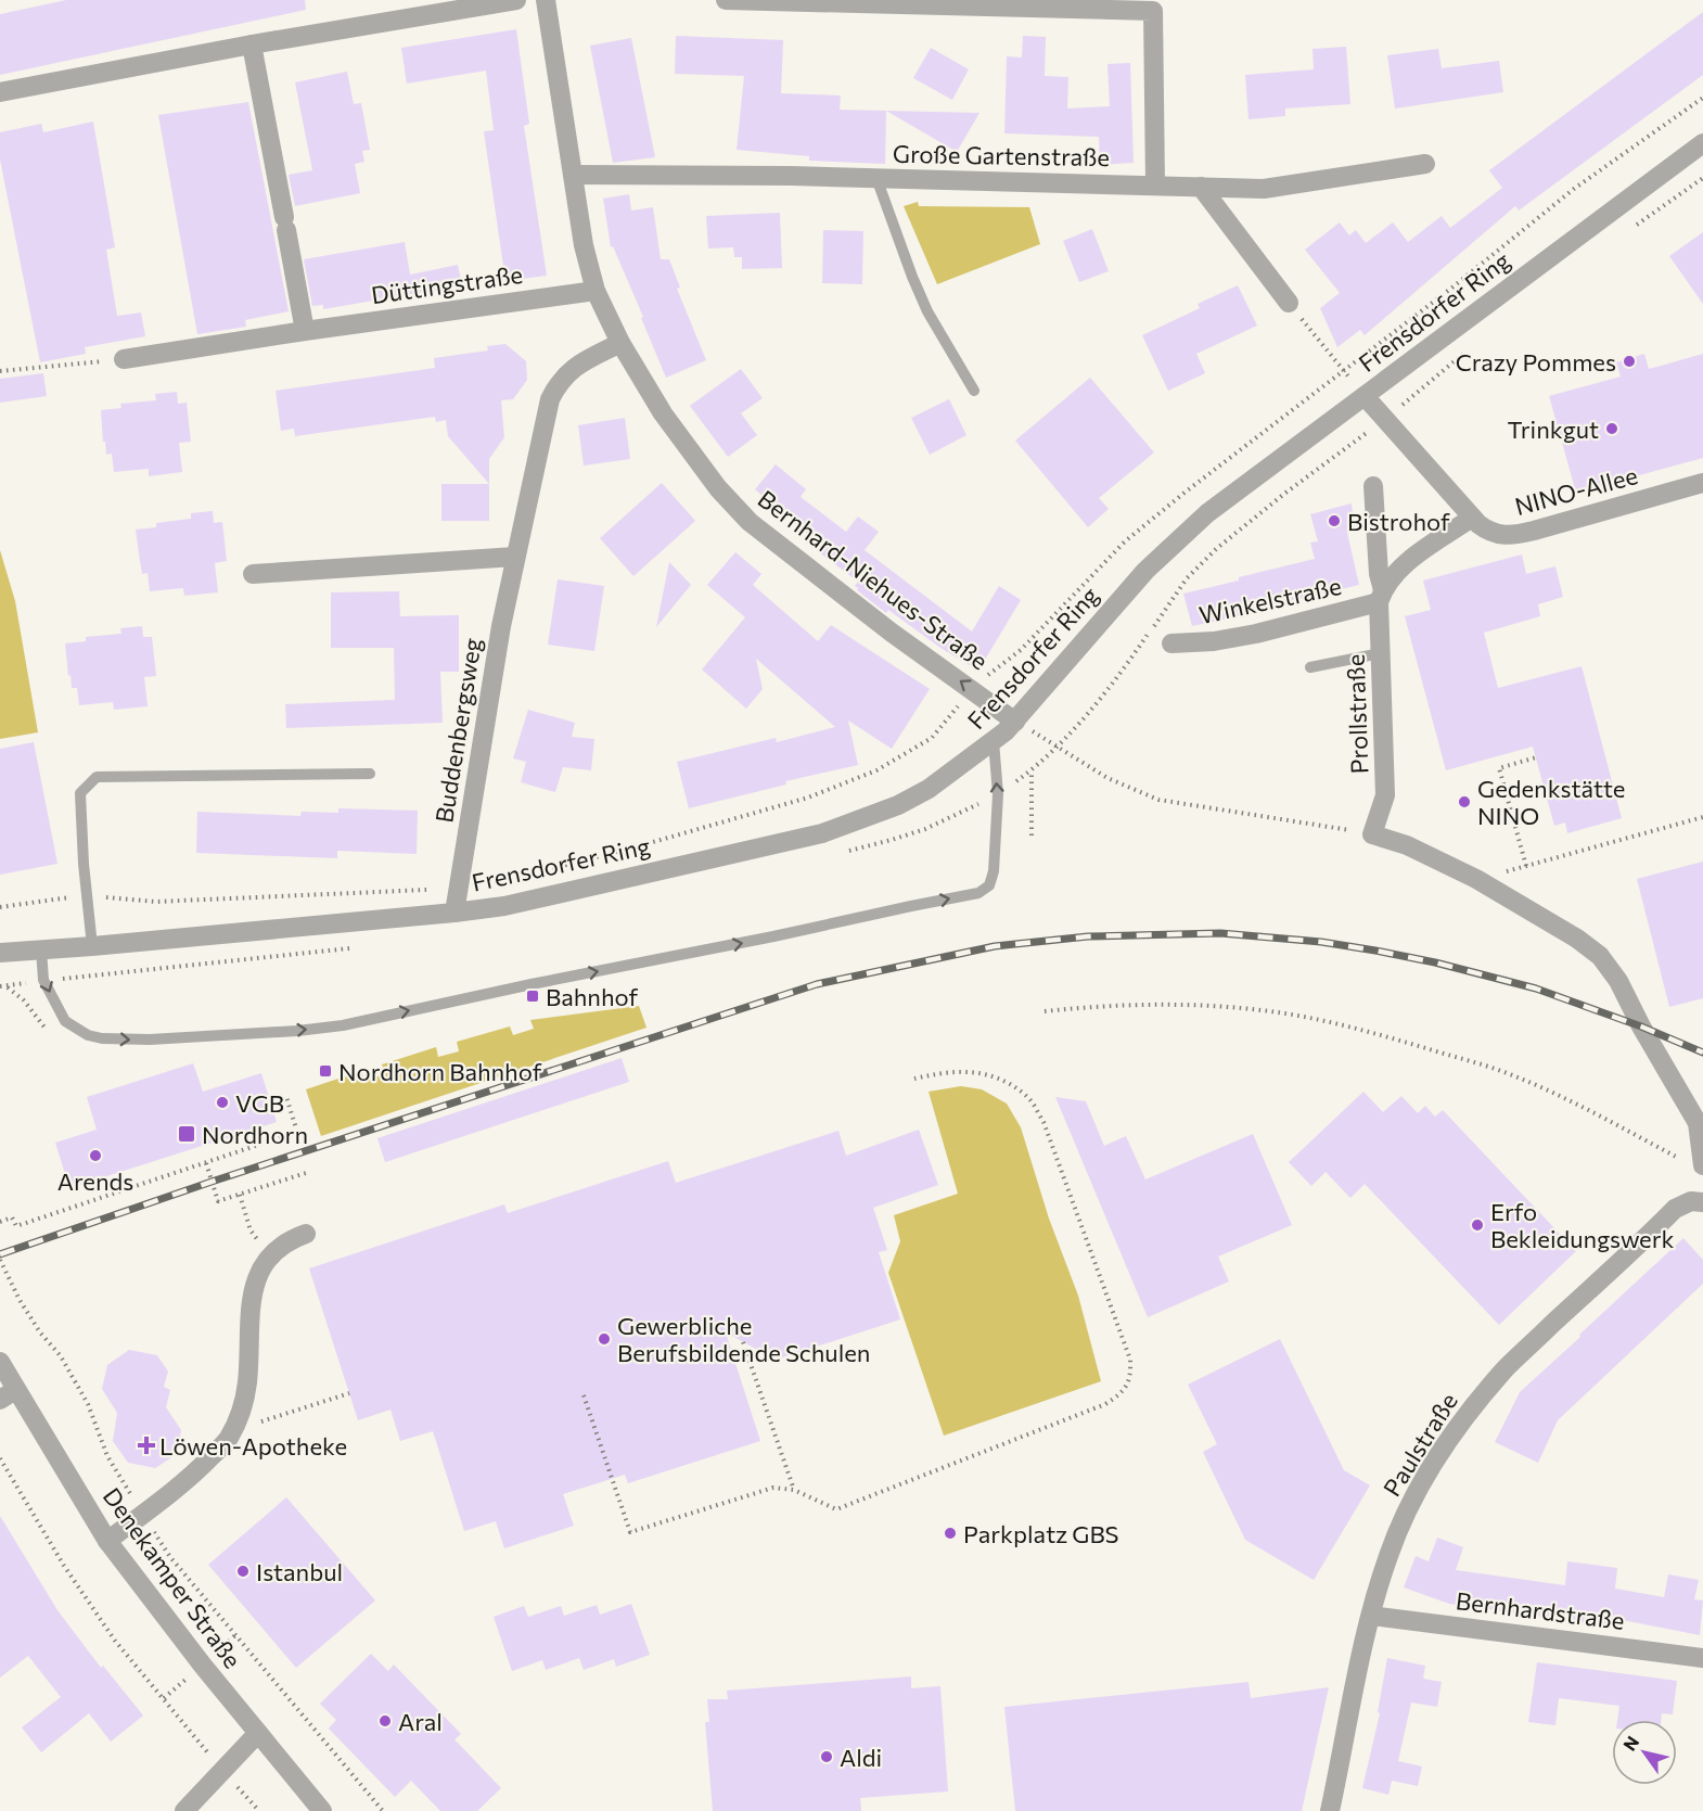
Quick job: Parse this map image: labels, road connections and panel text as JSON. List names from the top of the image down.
{
  "streets": {
    "street": [
      "Große Gartenstraße",
      "Düttingstraße",
      "Frensdorfer Ring",
      "NINO-Allee",
      "Bernhard-Niehues-Straße",
      "Winkelstraße",
      "Prollstraße",
      "Buddenbergsweg",
      "Paulstraße",
      "Denekamper Straße",
      "Bernhardstraße"
    ]
  },
  "crossings": [
    ["Große Gartenstraße", "Bernhard-Niehues-Straße"],
    ["Düttingstraße", "Bernhard-Niehues-Straße"],
    ["Frensdorfer Ring", "NINO-Allee"],
    ["Frensdorfer Ring", "Bernhard-Niehues-Straße"],
    ["Frensdorfer Ring", "Buddenbergsweg"],
    ["Bernhard-Niehues-Straße", "Buddenbergsweg"],
    ["Winkelstraße", "Prollstraße"],
    ["Paulstraße", "Bernhardstraße"]
  ],
  "one_way": ["Bernhard-Niehues-Straße"],
  "places": {
    "other": [
      "Crazy Pommes",
      "Trinkgut",
      "Bistrohof",
      "Gedenkstätte NINO",
      "VGB",
      "Arends",
      "Erfo Bekleidungswerk",
      "Gewerbliche Berufsbildende Schulen",
      "Parkplatz GBS",
      "Istanbul",
      "Aral",
      "Aldi"
    ],
    "transit": ["Bahnhof", "Nordhorn Bahnhof", "Nordhorn"],
    "health": ["Löwen-Apotheke"]
  },
  "north": "top left"
}
